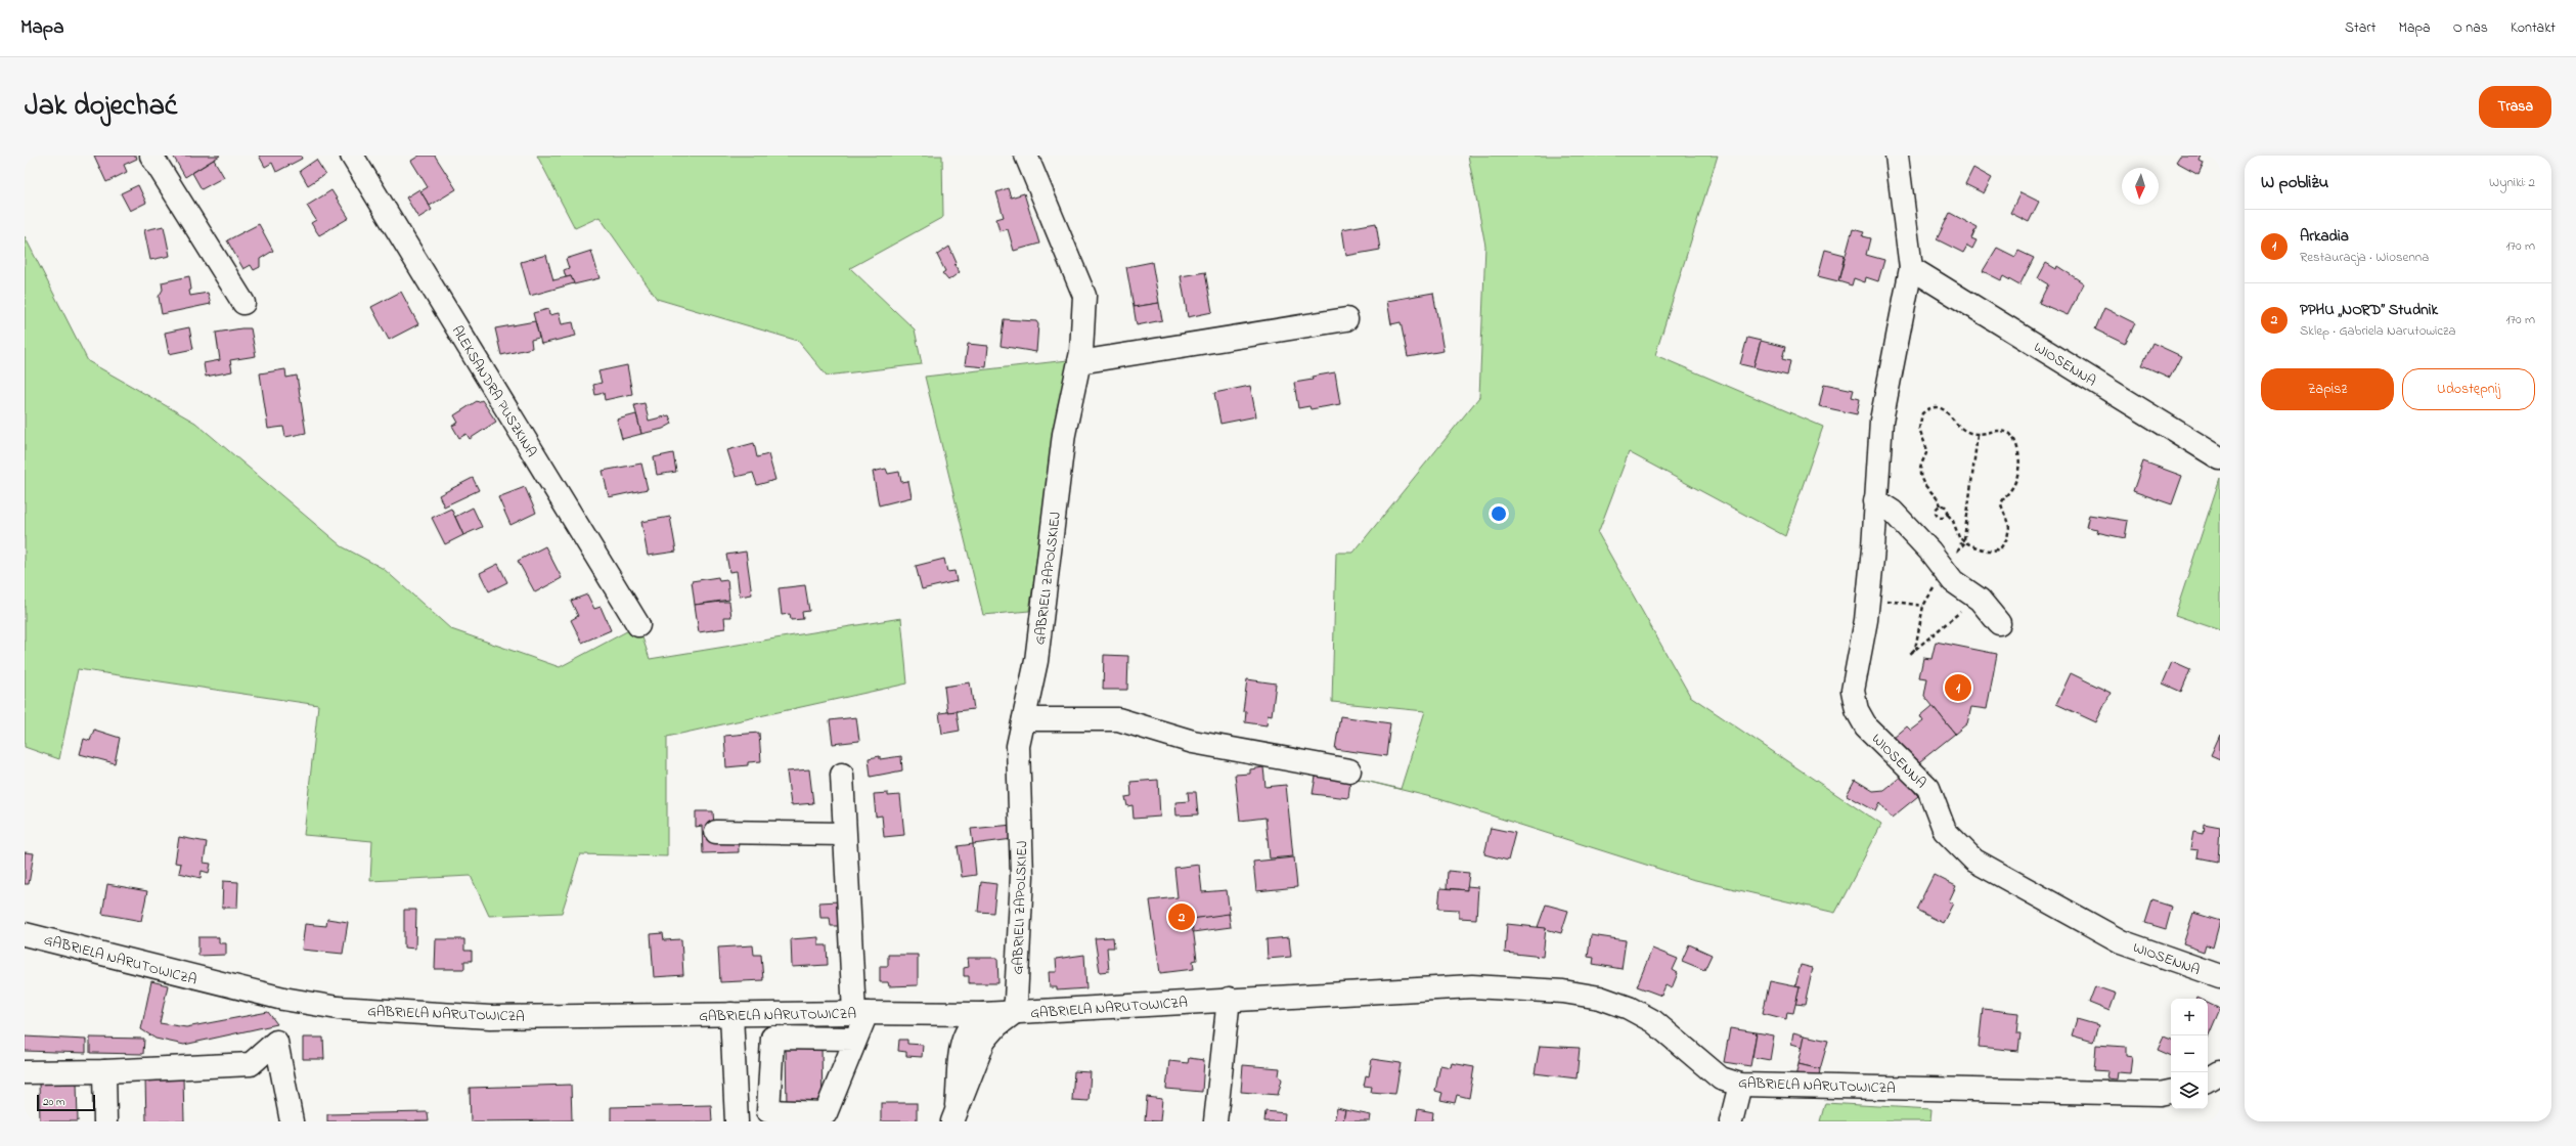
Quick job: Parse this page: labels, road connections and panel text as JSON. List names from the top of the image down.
{
  "streets": {
    "street": [
      "WIOSENNA",
      "ALEKSANDRA PUSZKINA",
      "GABRIELI ZAPOLSKIEJ",
      "GABRIELA NARUTOWICZA"
    ]
  },
  "crossings": [
    ["GABRIELI ZAPOLSKIEJ", "GABRIELA NARUTOWICZA"]
  ],
  "scale_bar": "20 m",
  "north": "bottom",
  "page": {
    "header": "Mapa",
    "nav": [
      "Start",
      "Mapa",
      "O nas",
      "Kontakt"
    ],
    "title": "Jak dojechać",
    "buttons": [
      "Trasa",
      ["Zapisz", "Udostępnij"]
    ],
    "heading": ["W pobliżu", "Wyniki: 2"],
    "list": [
      {
        "mark": "1",
        "name": "Arkadia",
        "note": "Restauracja · Wiosenna",
        "value": "170 m"
      },
      {
        "mark": "2",
        "name": "PPHU „NORD” Studnik",
        "note": "Sklep · Gabriela Narutowicza",
        "value": "170 m"
      }
    ],
    "pins": ["1", "2"],
    "map_buttons": ["+", "−"],
    "scale": "20 m"
  }
}
